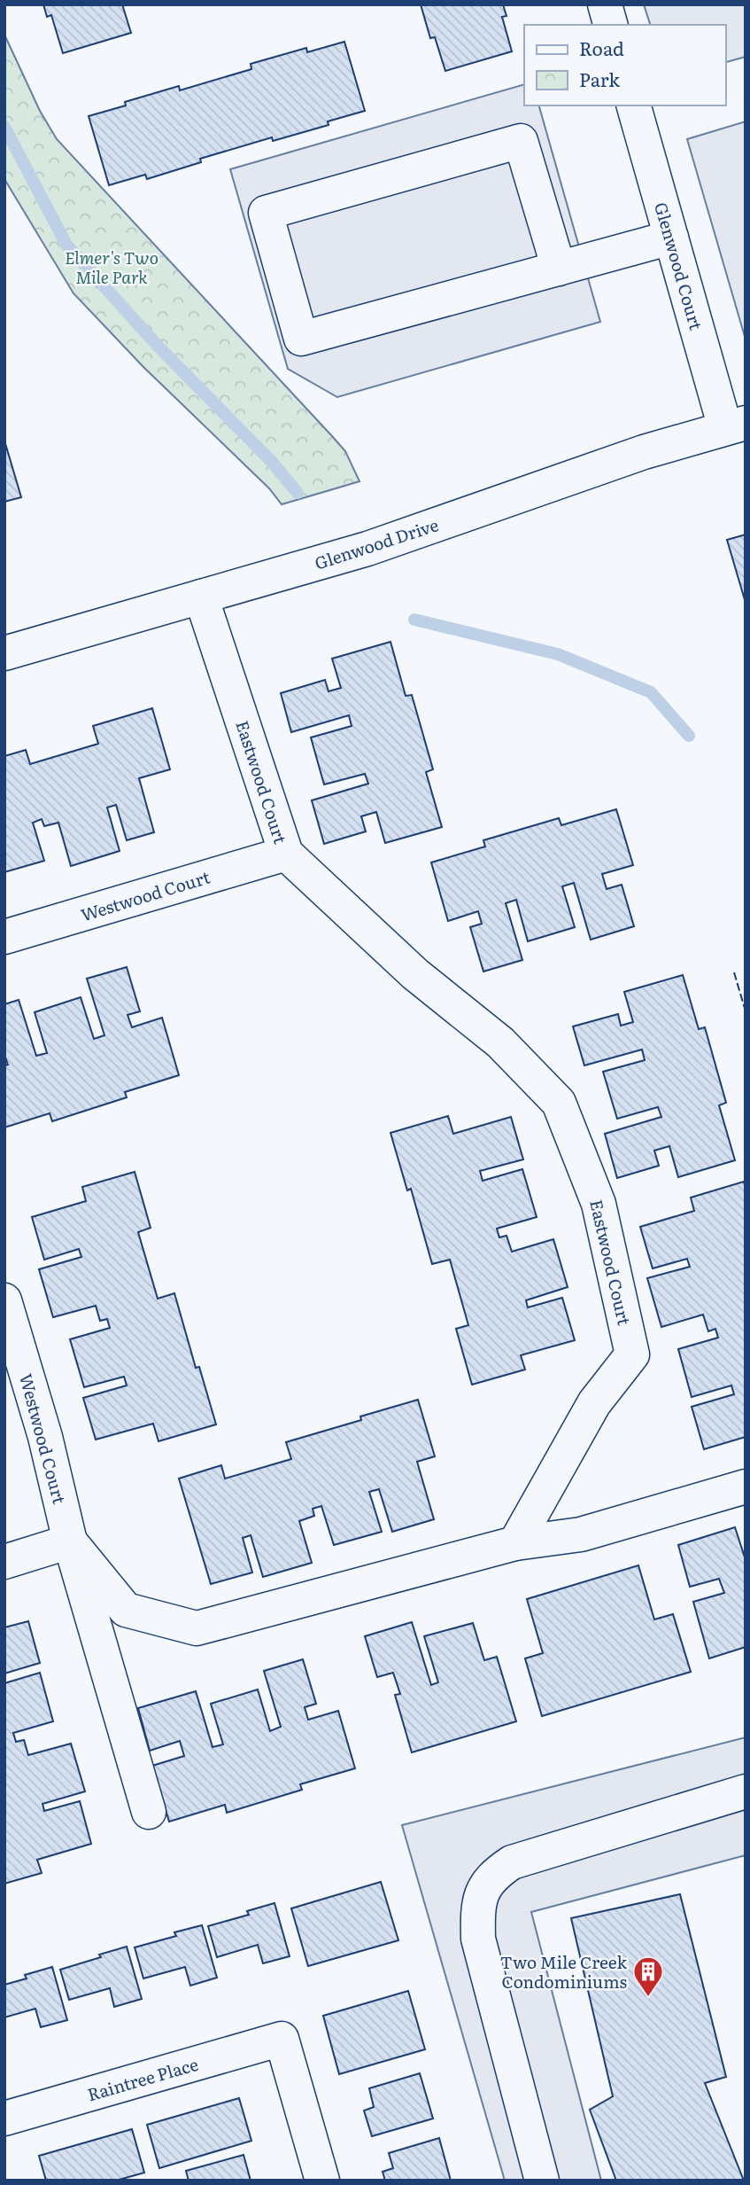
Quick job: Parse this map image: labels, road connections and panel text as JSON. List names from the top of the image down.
{
  "streets": {
    "street": [
      "Glenwood Court",
      "Glenwood Drive",
      "Eastwood Court",
      "Westwood Court",
      "Raintree Place"
    ]
  },
  "crossings": [
    ["Glenwood Court", "Glenwood Drive"],
    ["Glenwood Drive", "Eastwood Court"],
    ["Eastwood Court", "Westwood Court"]
  ],
  "parks": ["Elmer's Two Mile Park"],
  "places": {
    "building": ["Two Mile Creek Condominiums"]
  },
  "legend": ["Road", "Park"]
}
